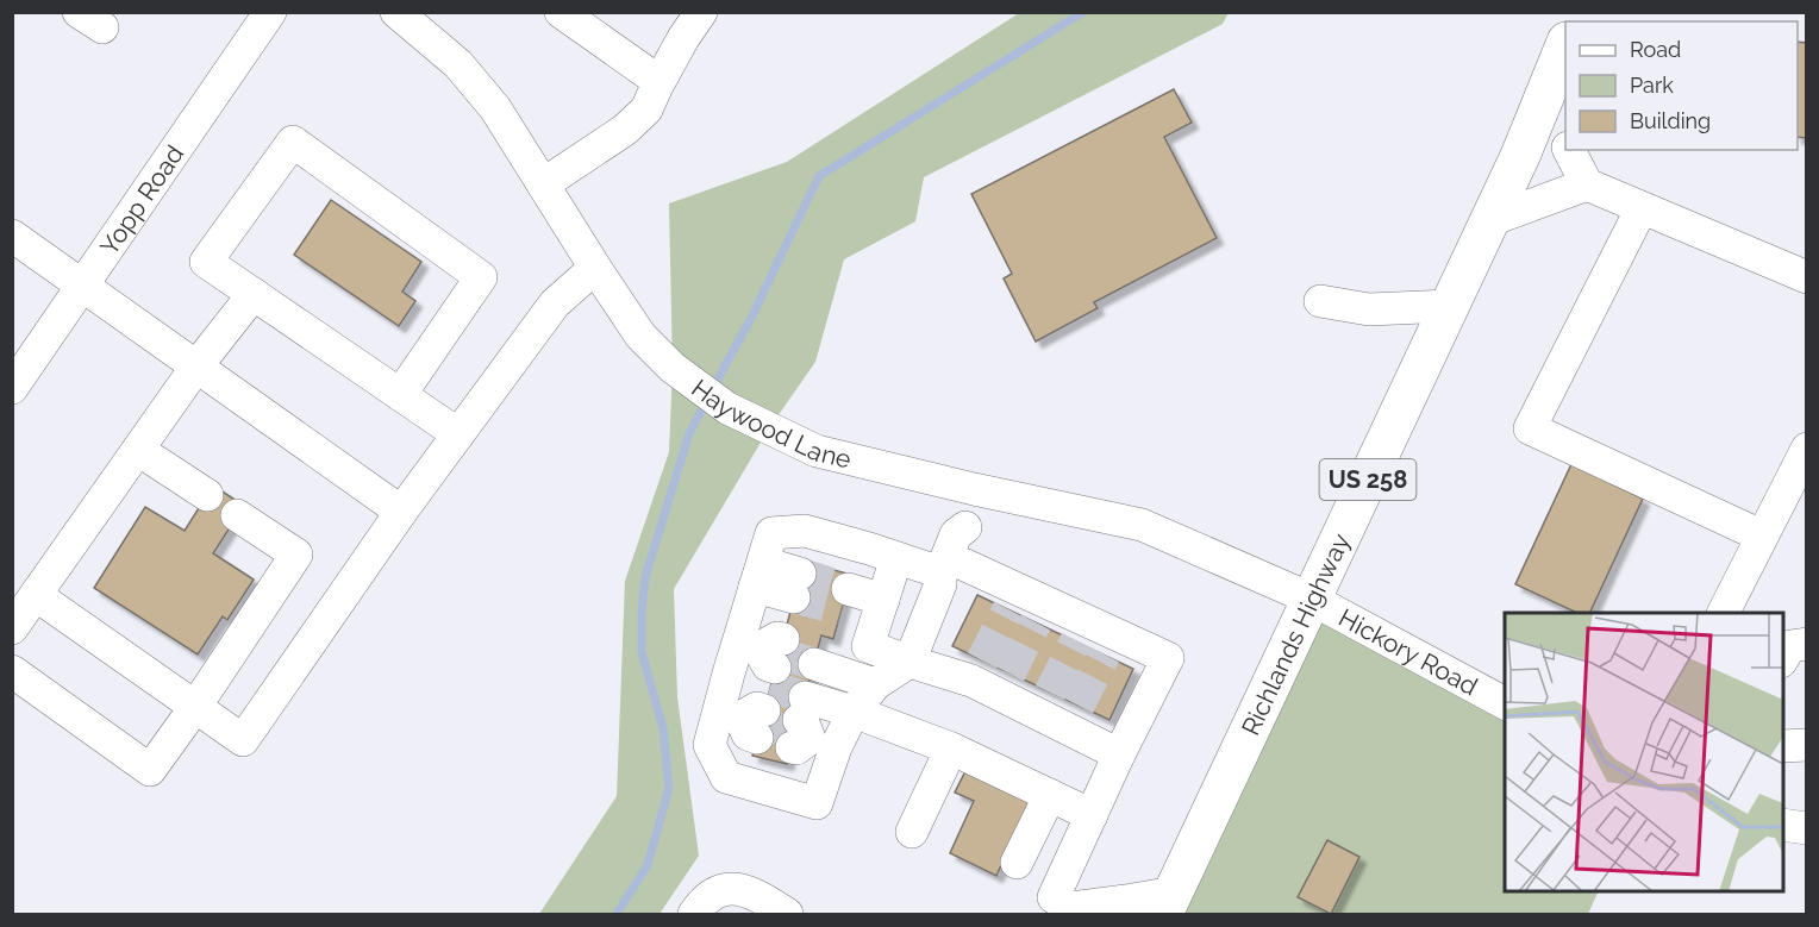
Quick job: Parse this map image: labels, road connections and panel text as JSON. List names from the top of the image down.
{
  "streets": {
    "main road": ["US 258", "Richlands Highway"],
    "street": ["Yopp Road", "Haywood Lane", "Hickory Road"]
  },
  "crossings": [
    ["Haywood Lane", "Richlands Highway"],
    ["Haywood Lane", "Hickory Road"],
    ["Richlands Highway", "Hickory Road"]
  ],
  "legend": ["Road", "Park", "Building"]
}
